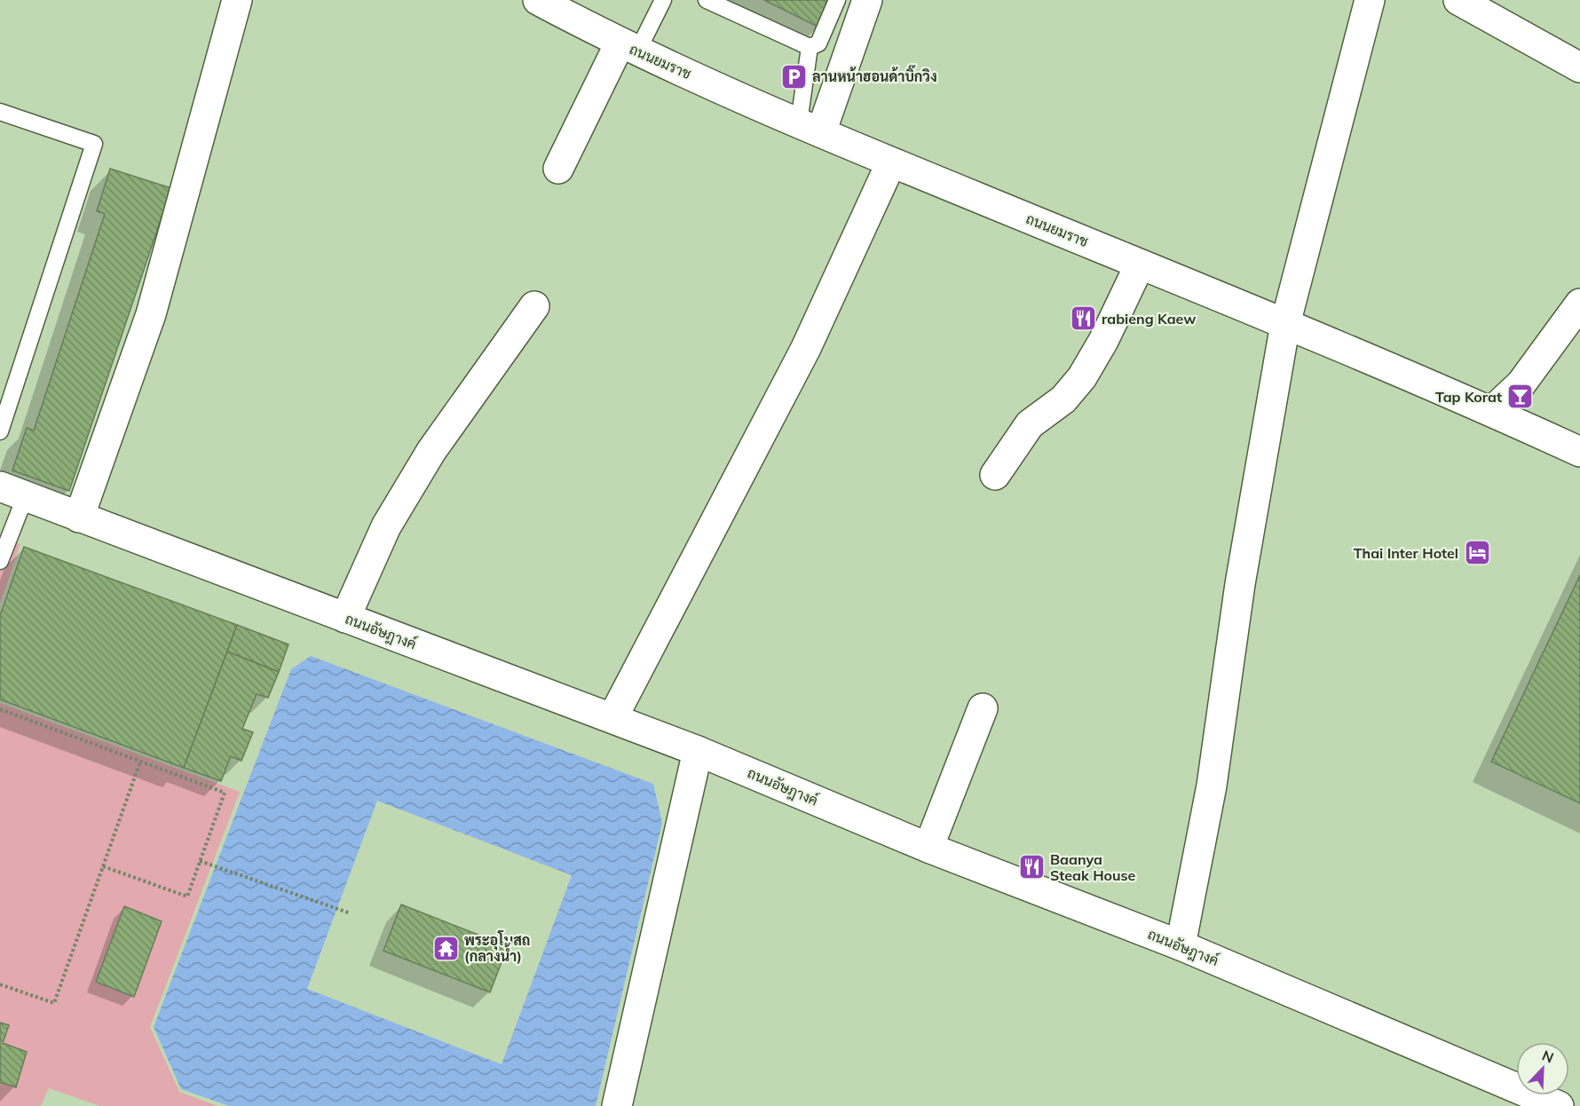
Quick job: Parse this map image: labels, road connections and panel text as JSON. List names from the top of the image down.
{
  "streets": {
    "street": ["ถนนยมราช", "ถนนอัษฎางค์"]
  },
  "places": {
    "parking": ["ลานหน้าฮอนด้าบิ๊กวิง"],
    "restaurant": ["rabieng Kaew", "Baanya Steak House"],
    "bar": ["Tap Korat"],
    "hotel": ["Thai Inter Hotel"],
    "temple": ["พระอุโบสถ (กลางน้ำ)"]
  },
  "north": "top right"
}
